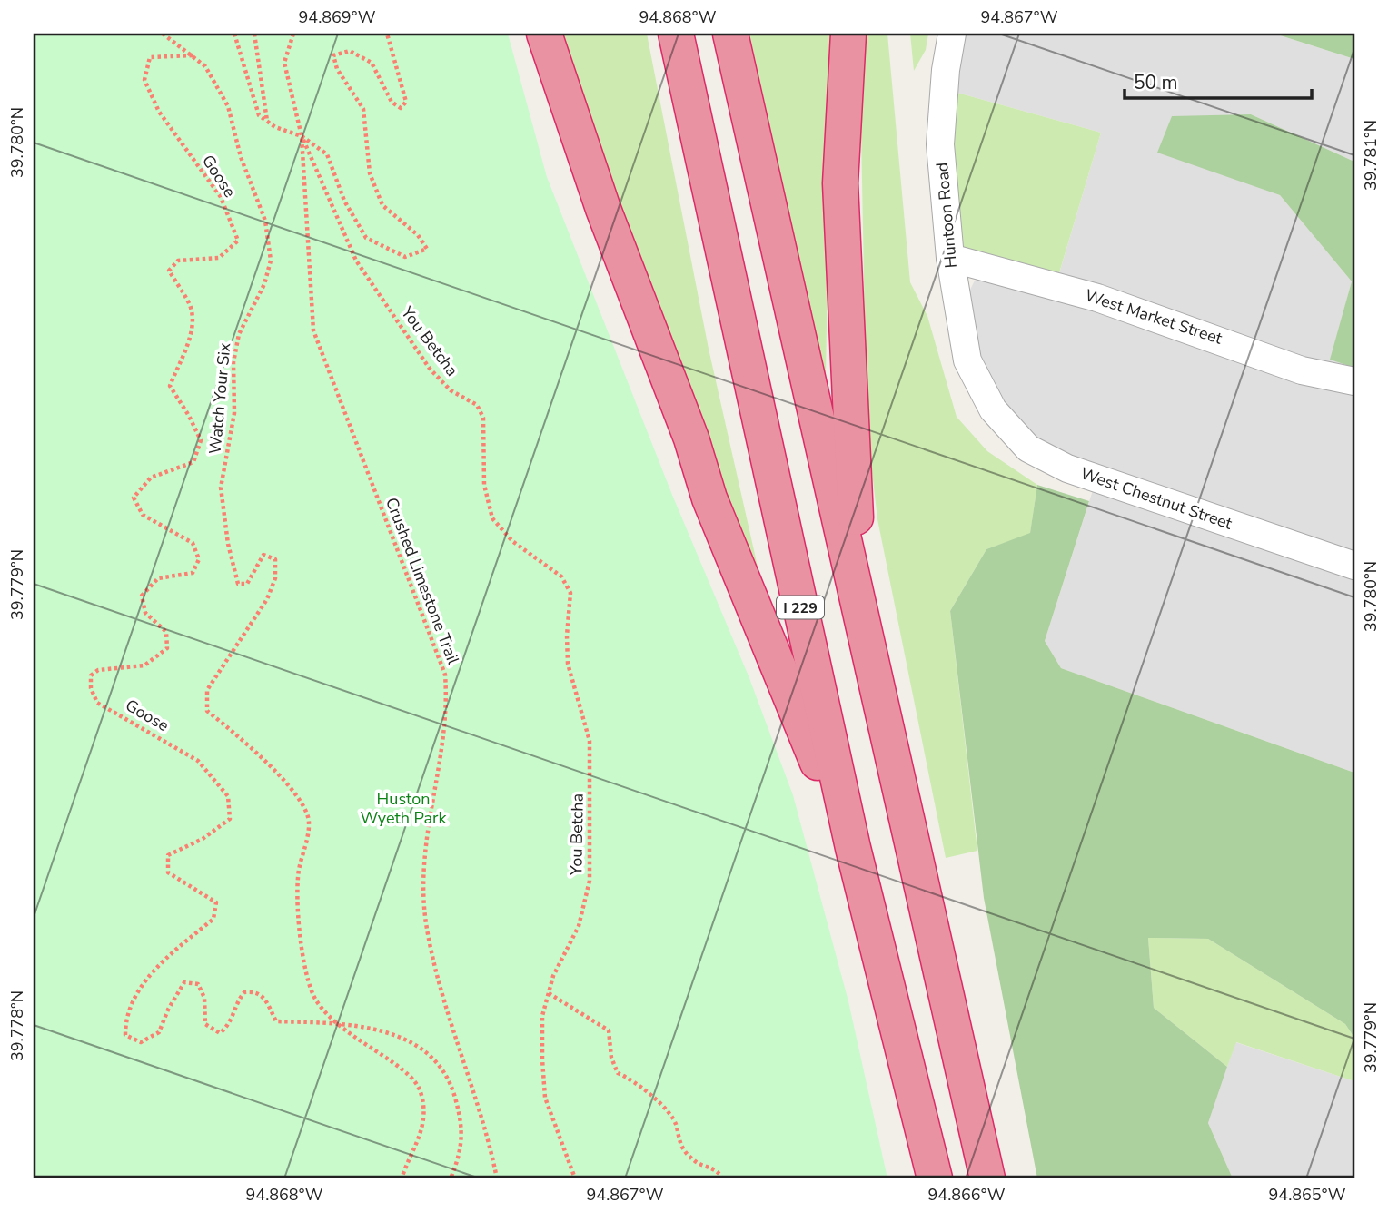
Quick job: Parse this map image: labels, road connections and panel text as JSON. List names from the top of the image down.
{
  "streets": {
    "highway": ["I 229"],
    "street": ["Huntoon Road", "West Market Street", "West Chestnut Street"],
    "path": [
      "Goose",
      "You Betcha",
      "Watch Your Six",
      "Crushed Limestone Trail"
    ]
  },
  "crossings": [
    ["Goose", "Watch Your Six"],
    ["Huntoon Road", "West Market Street"],
    ["Huntoon Road", "West Chestnut Street"],
    ["You Betcha", "Crushed Limestone Trail"]
  ],
  "parks": ["Huston Wyeth Park"],
  "scale_bar": "50 m",
  "coordinates": [
    "94.869°W",
    "94.868°W",
    "94.867°W",
    "39.780°N",
    "39.781°N",
    "39.779°N",
    "39.778°N",
    "94.866°W",
    "94.865°W"
  ]
}
